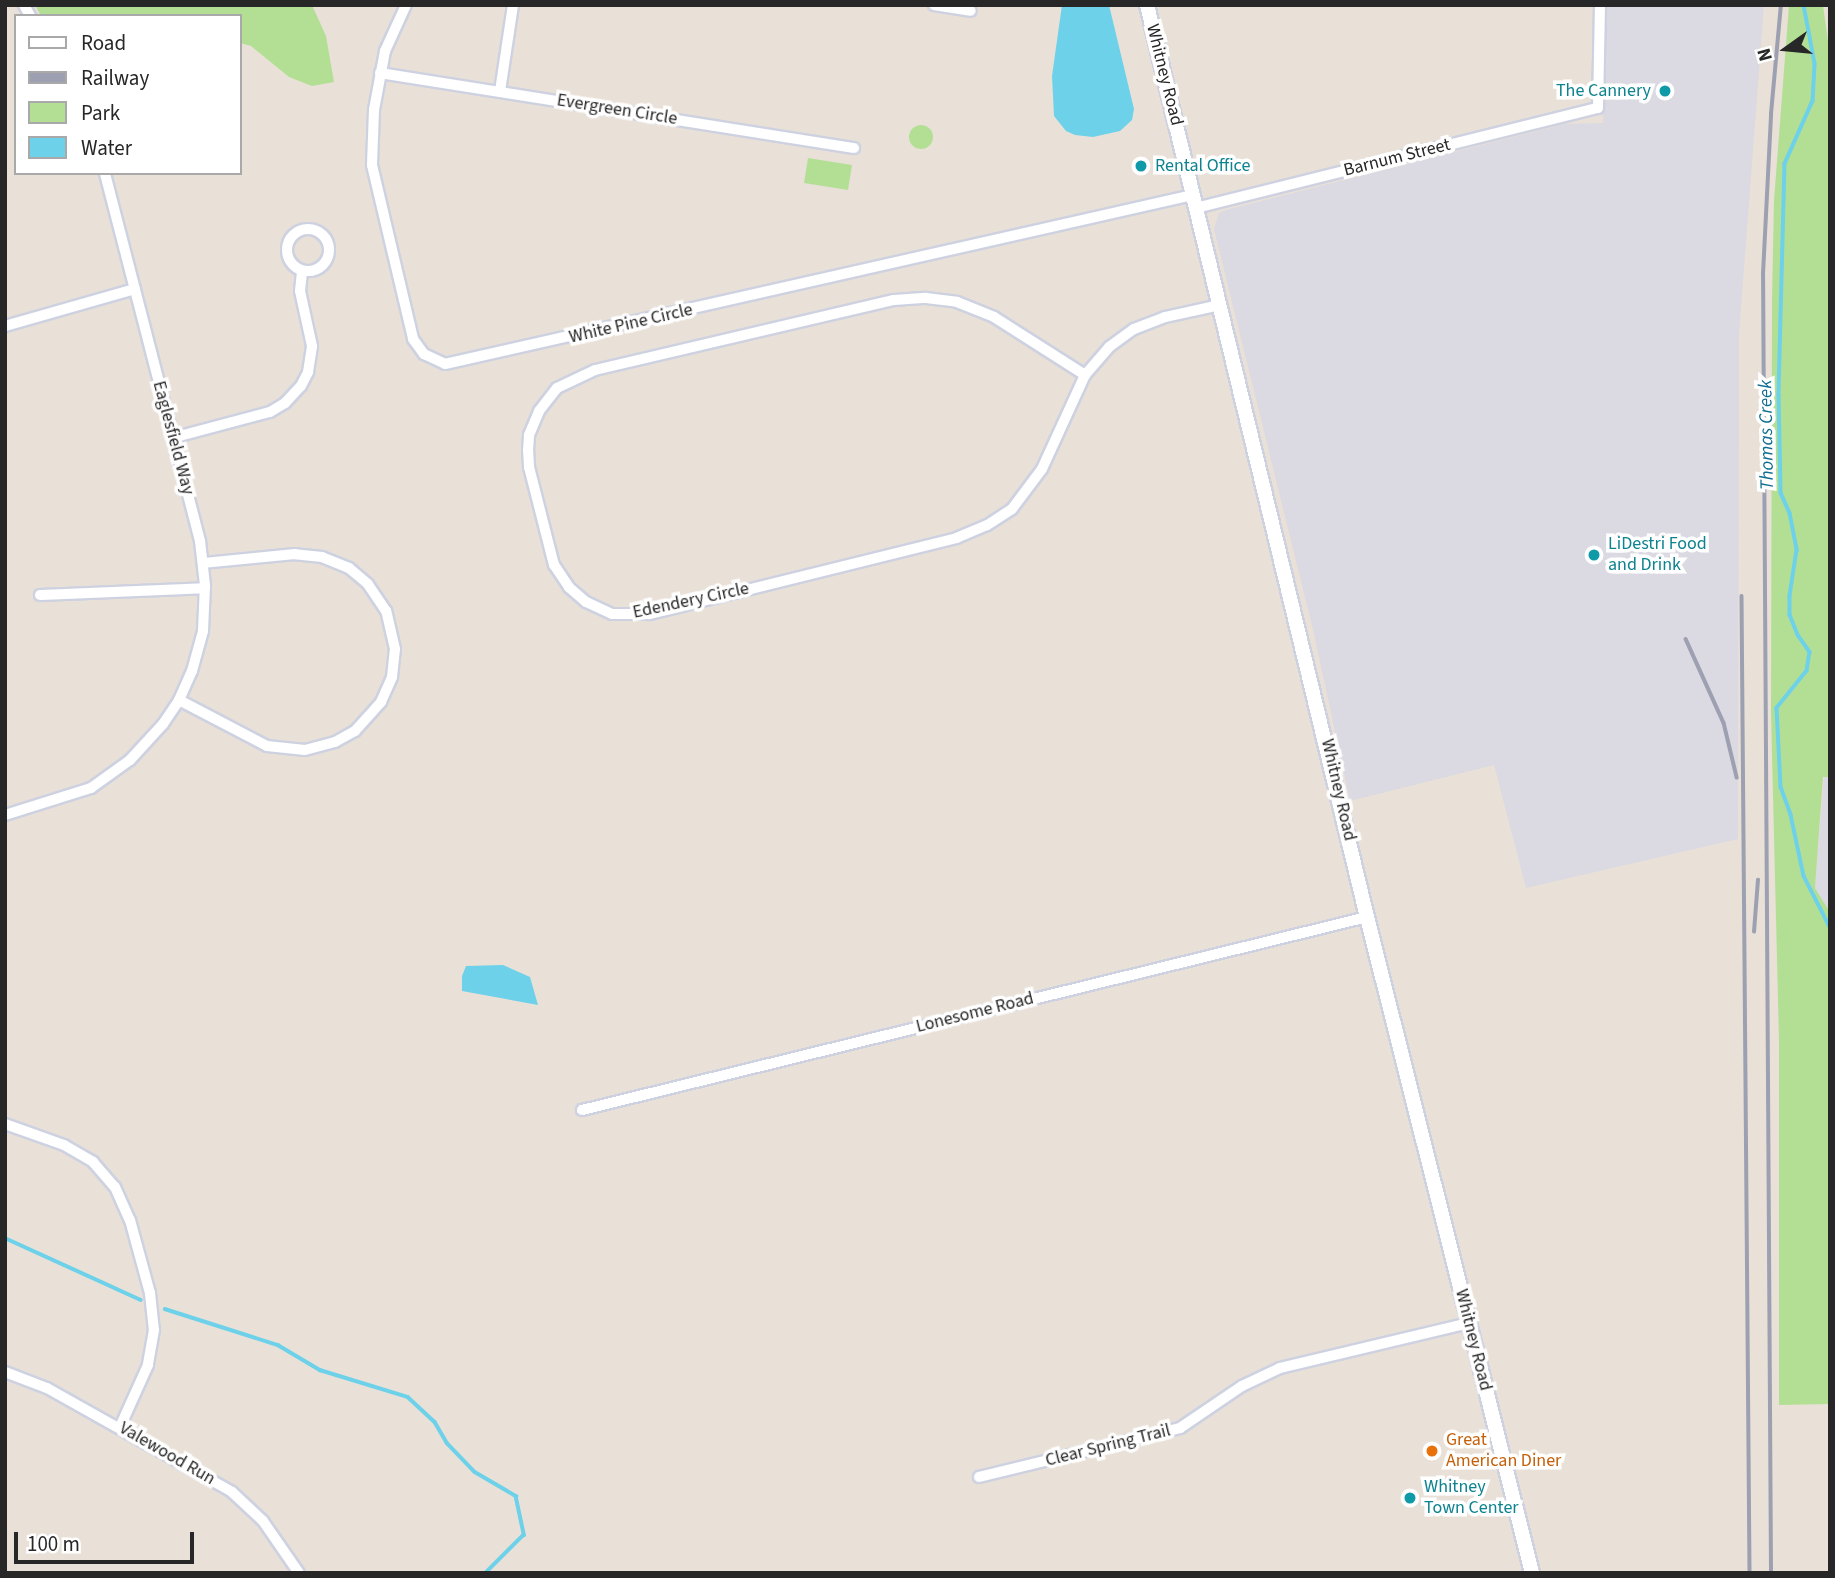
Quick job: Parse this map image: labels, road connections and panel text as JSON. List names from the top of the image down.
{
  "streets": {
    "main road": ["Whitney Road"],
    "street": [
      "Evergreen Circle",
      "Barnum Street",
      "White Pine Circle",
      "Eaglesfield Way",
      "Edendery Circle",
      "Lonesome Road",
      "Clear Spring Trail",
      "Valewood Run"
    ]
  },
  "crossings": [
    ["Whitney Road", "Barnum Street"],
    ["Whitney Road", "White Pine Circle"],
    ["Whitney Road", "Edendery Circle"],
    ["Whitney Road", "Lonesome Road"],
    ["Whitney Road", "Clear Spring Trail"],
    ["Evergreen Circle", "White Pine Circle"],
    ["Barnum Street", "White Pine Circle"]
  ],
  "water": ["Thomas Creek"],
  "places": [
    "The Cannery",
    "Rental Office",
    "LiDestri Food and Drink",
    "Great American Diner",
    "Whitney Town Center"
  ],
  "legend": [
    "Road",
    "Railway",
    "Park",
    "Water"
  ],
  "scale_bar": "100 m",
  "north": "left"
}
